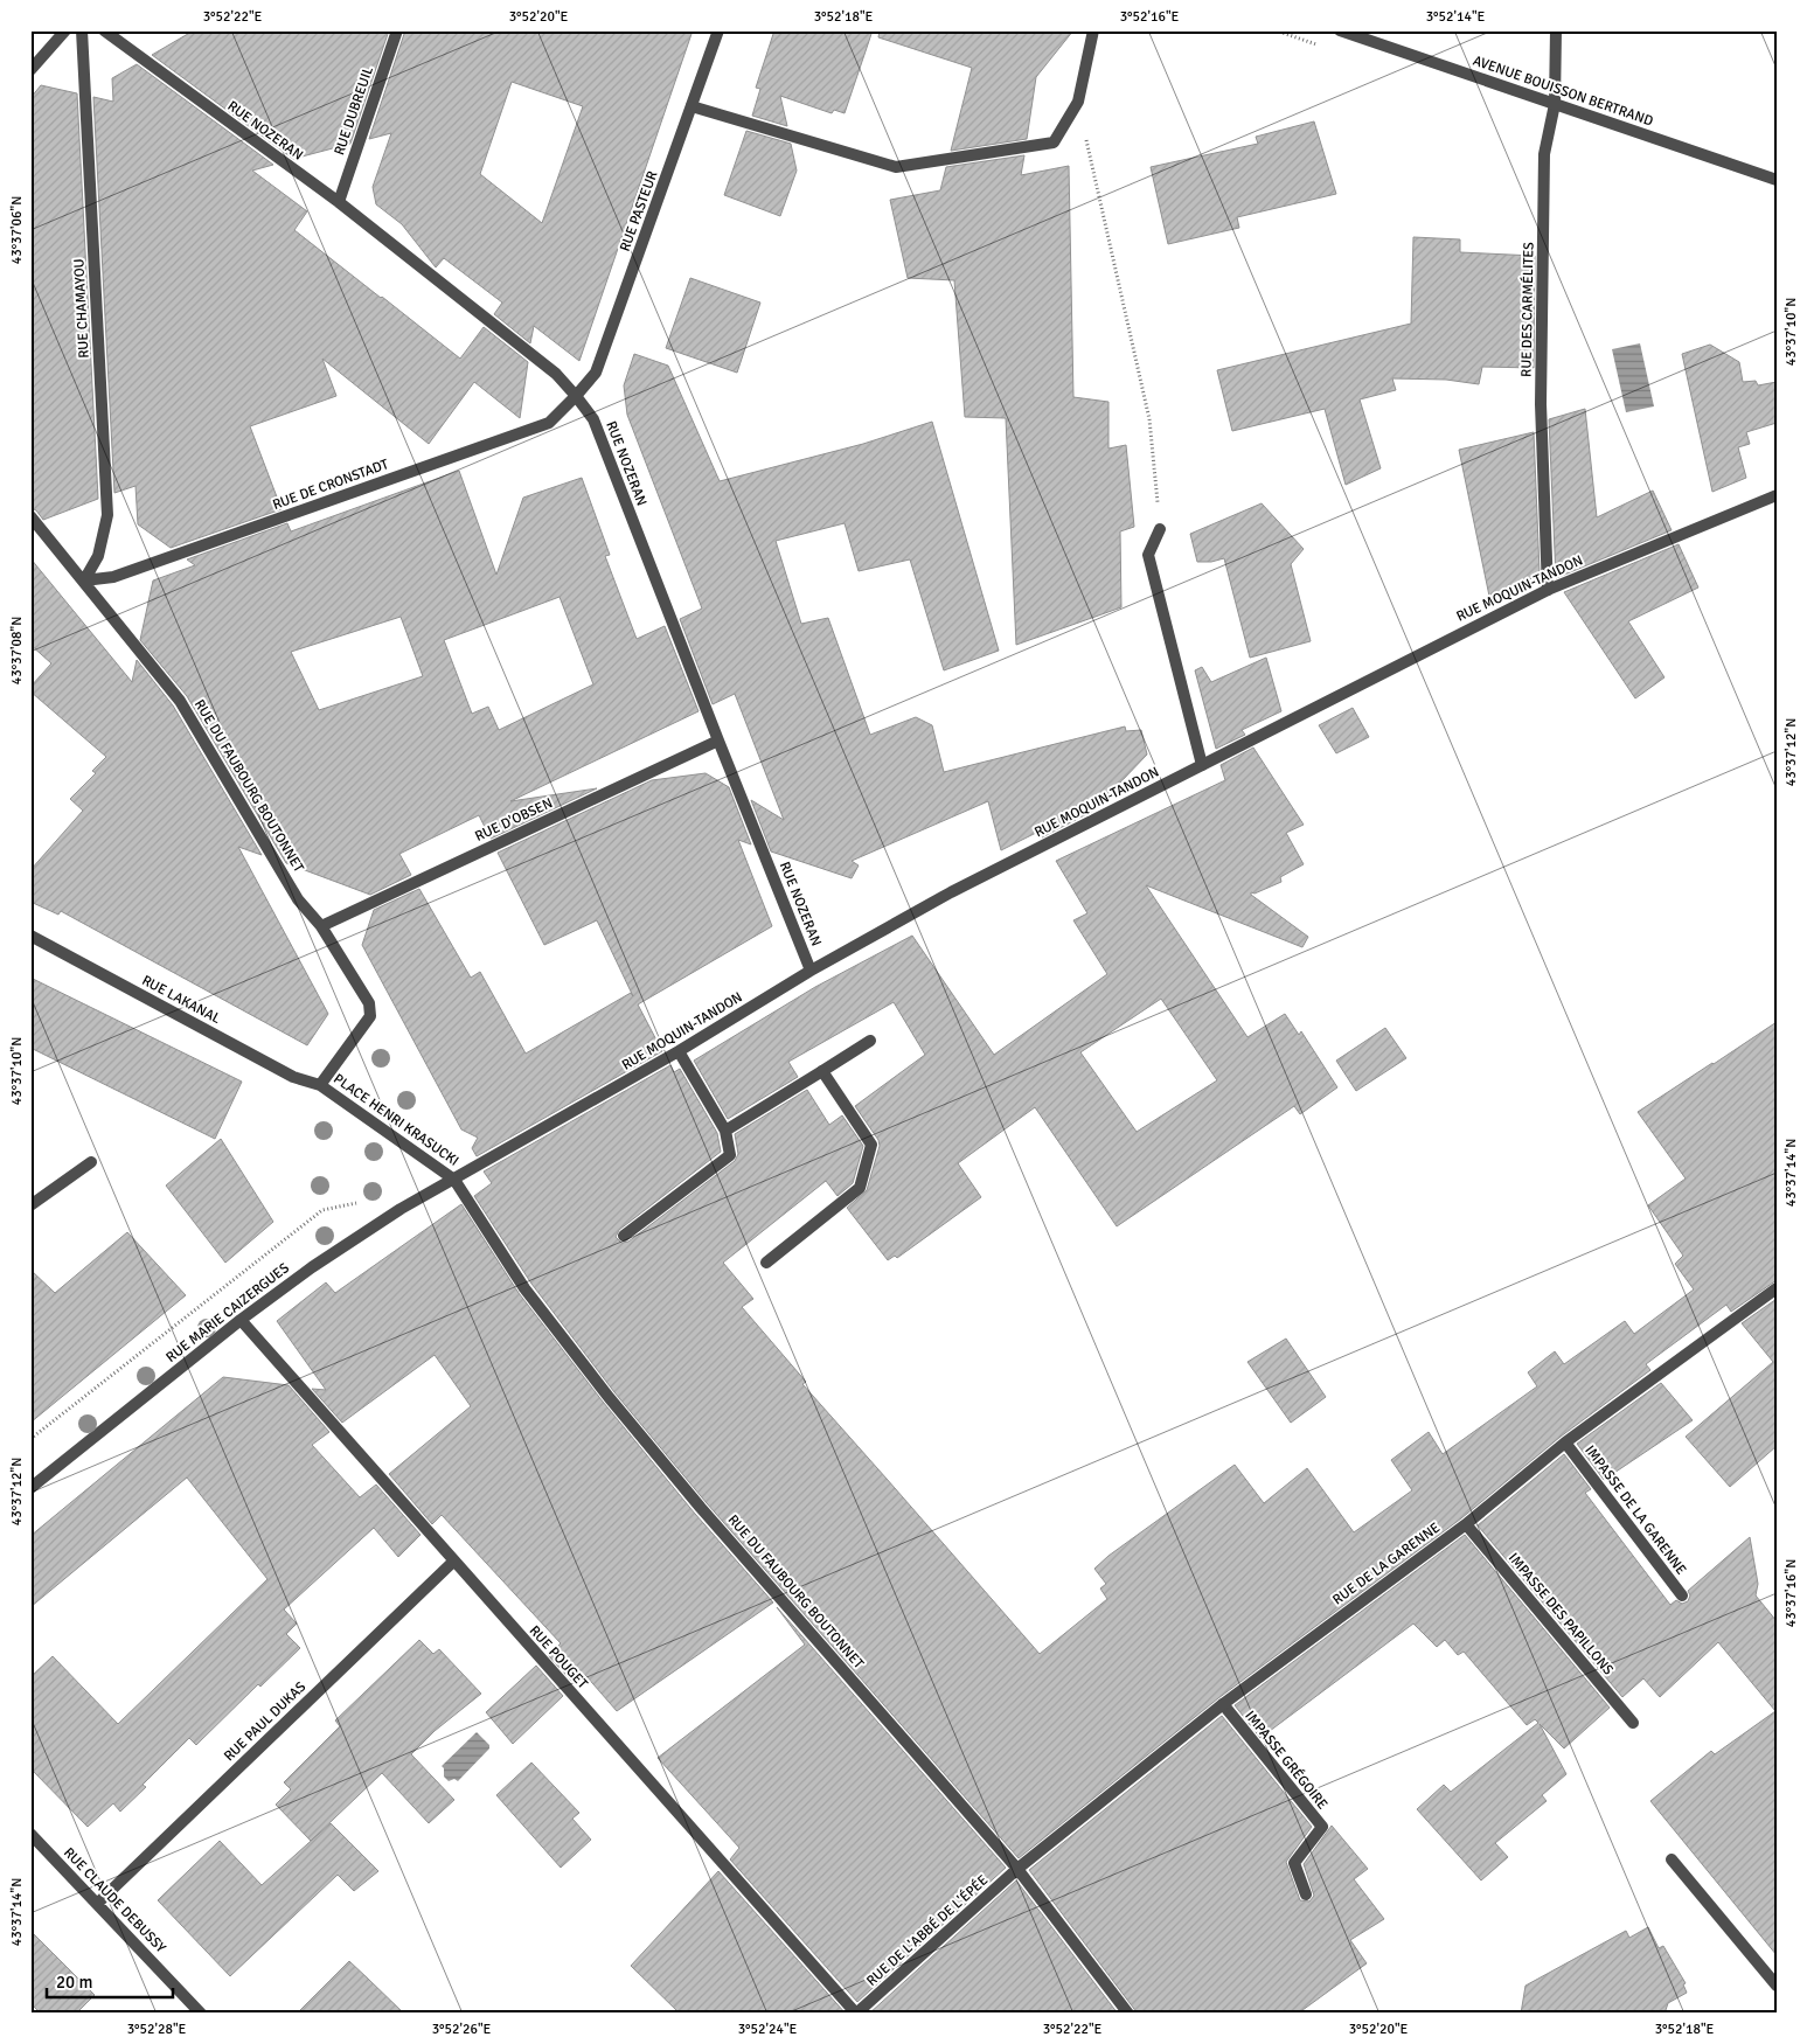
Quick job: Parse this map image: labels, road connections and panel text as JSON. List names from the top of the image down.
{
  "streets": {
    "street": [
      "AVENUE BOUISSON BERTRAND",
      "RUE DUBREUIL",
      "RUE NOZERAN",
      "RUE PASTEUR",
      "RUE CHAMAYOU",
      "RUE DES CARMÉLITES",
      "RUE DE CRONSTADT",
      "RUE MOQUIN-TANDON",
      "RUE DU FAUBOURG BOUTONNET",
      "RUE D'OBSEN",
      "RUE LAKANAL",
      "PLACE HENRI KRASUCKI",
      "RUE MARIE CAIZERGUES",
      "IMPASSE DE LA GARENNE",
      "RUE DE LA GARENNE",
      "IMPASSE DES PAPILLONS",
      "RUE POUGET",
      "RUE PAUL DUKAS",
      "IMPASSE GRÉGOIRE",
      "RUE CLAUDE DEBUSSY",
      "RUE DE L'ABBÉ DE L'ÉPÉE"
    ]
  },
  "crossings": [
    ["AVENUE BOUISSON BERTRAND", "RUE DES CARMÉLITES"],
    ["RUE DUBREUIL", "RUE NOZERAN"],
    ["RUE NOZERAN", "RUE PASTEUR"],
    ["RUE NOZERAN", "RUE DE CRONSTADT"],
    ["RUE NOZERAN", "RUE MOQUIN-TANDON"],
    ["RUE NOZERAN", "RUE D'OBSEN"],
    ["RUE PASTEUR", "RUE DE CRONSTADT"],
    ["RUE CHAMAYOU", "RUE DE CRONSTADT"],
    ["RUE CHAMAYOU", "RUE DU FAUBOURG BOUTONNET"],
    ["RUE DES CARMÉLITES", "RUE MOQUIN-TANDON"],
    ["RUE DE CRONSTADT", "RUE DU FAUBOURG BOUTONNET"],
    ["RUE MOQUIN-TANDON", "RUE DU FAUBOURG BOUTONNET"],
    ["RUE MOQUIN-TANDON", "PLACE HENRI KRASUCKI"],
    ["RUE MOQUIN-TANDON", "RUE MARIE CAIZERGUES"],
    ["RUE DU FAUBOURG BOUTONNET", "RUE D'OBSEN"],
    ["RUE DU FAUBOURG BOUTONNET", "RUE LAKANAL"],
    ["RUE DU FAUBOURG BOUTONNET", "PLACE HENRI KRASUCKI"],
    ["RUE DU FAUBOURG BOUTONNET", "RUE MARIE CAIZERGUES"],
    ["RUE DU FAUBOURG BOUTONNET", "RUE DE LA GARENNE"],
    ["RUE DU FAUBOURG BOUTONNET", "RUE DE L'ABBÉ DE L'ÉPÉE"],
    ["RUE LAKANAL", "PLACE HENRI KRASUCKI"],
    ["PLACE HENRI KRASUCKI", "RUE MARIE CAIZERGUES"],
    ["RUE MARIE CAIZERGUES", "RUE POUGET"],
    ["IMPASSE DE LA GARENNE", "RUE DE LA GARENNE"],
    ["RUE DE LA GARENNE", "IMPASSE DES PAPILLONS"],
    ["RUE DE LA GARENNE", "IMPASSE GRÉGOIRE"],
    ["RUE DE LA GARENNE", "RUE DE L'ABBÉ DE L'ÉPÉE"],
    ["RUE POUGET", "RUE PAUL DUKAS"],
    ["RUE POUGET", "RUE DE L'ABBÉ DE L'ÉPÉE"],
    ["RUE PAUL DUKAS", "RUE CLAUDE DEBUSSY"]
  ],
  "scale_bar": "20 m",
  "coordinates": [
    "3°52'22\"E",
    "3°52'20\"E",
    "3°52'18\"E",
    "3°52'16\"E",
    "3°52'14\"E",
    "43°37'06\"N",
    "43°37'10\"N",
    "43°37'08\"N",
    "43°37'12\"N",
    "43°37'14\"N",
    "43°37'16\"N",
    "3°52'28\"E",
    "3°52'26\"E",
    "3°52'24\"E"
  ]
}
